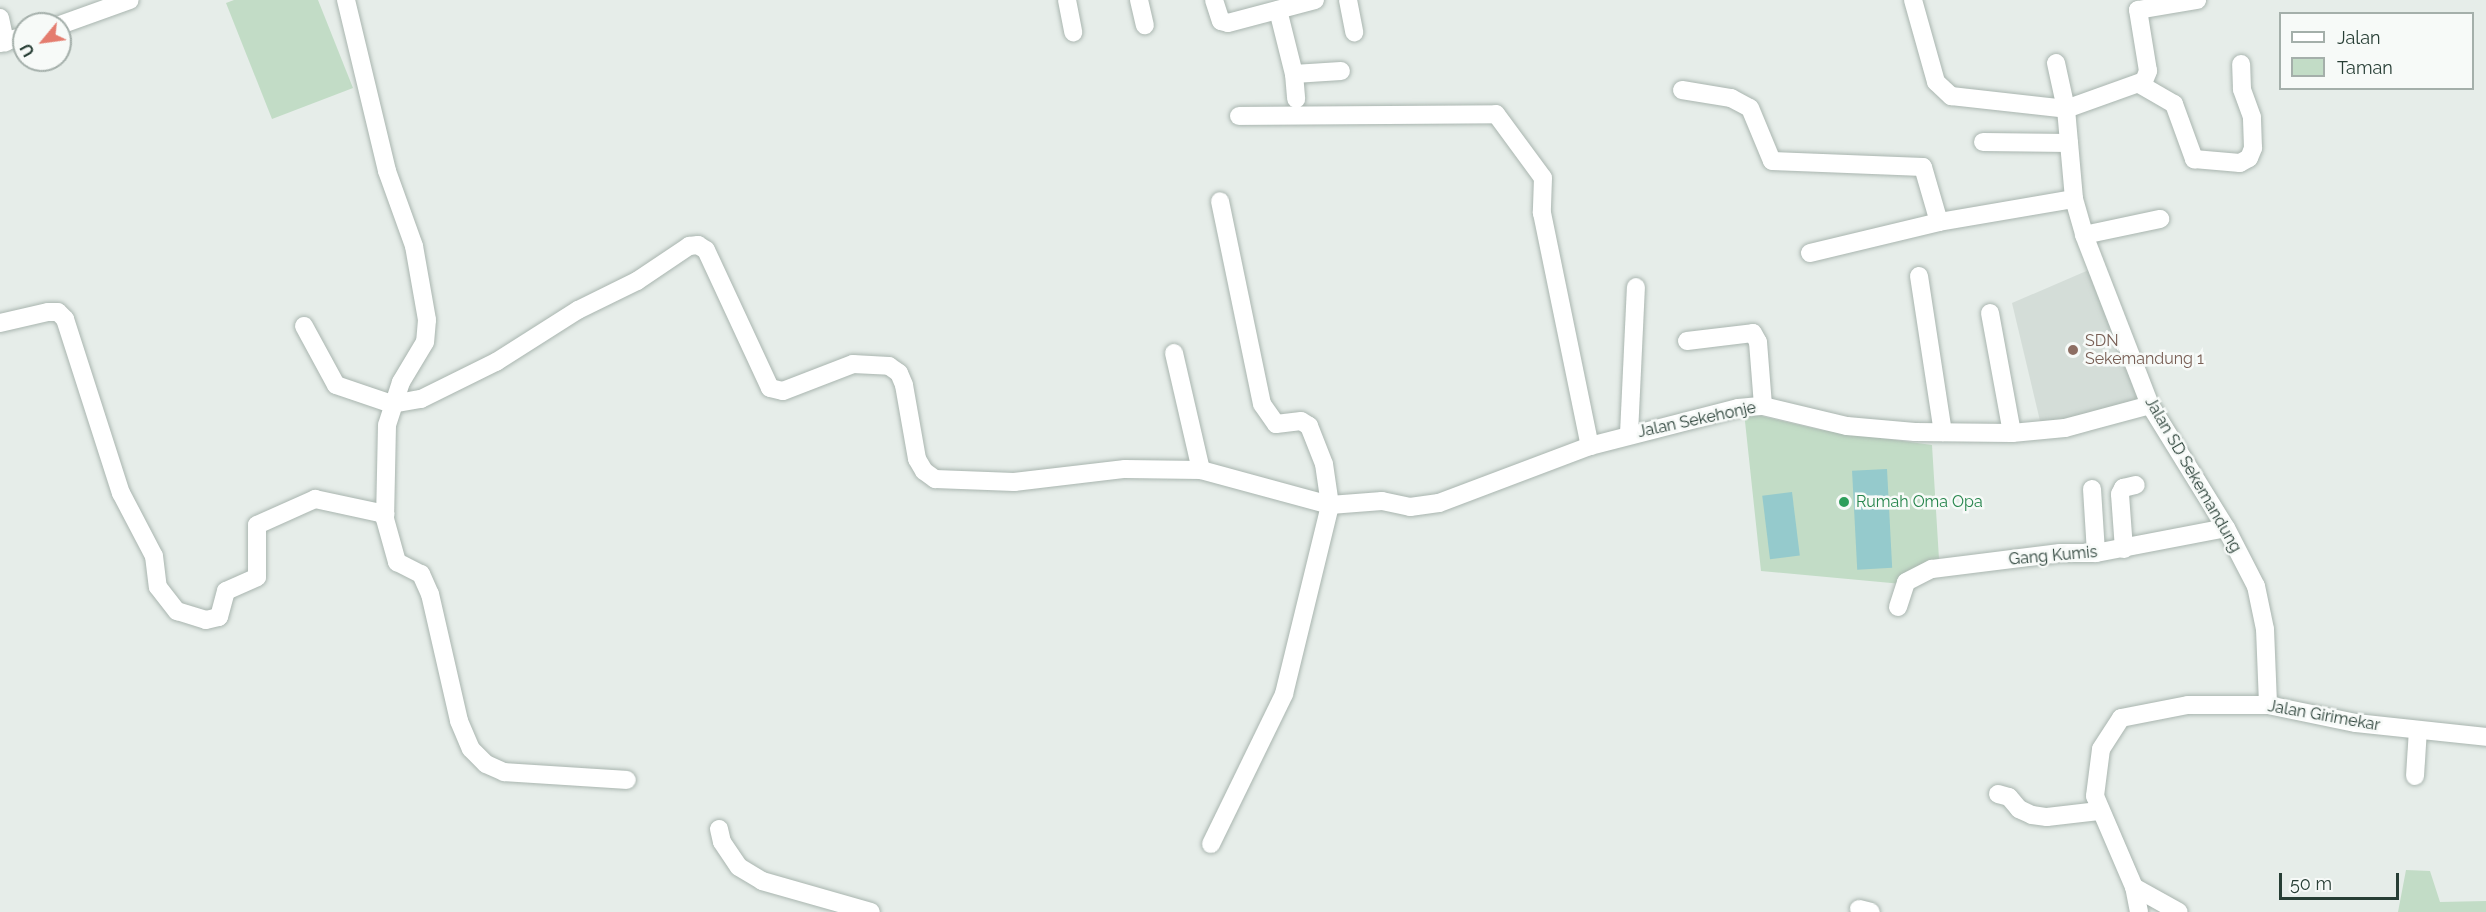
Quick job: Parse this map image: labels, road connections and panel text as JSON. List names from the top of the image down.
{
  "streets": {
    "street": [
      "Jalan Sekehonje",
      "Jalan SD Sekemandung",
      "Gang Kumis",
      "Jalan Girimekar"
    ]
  },
  "crossings": [
    ["Jalan Sekehonje", "Jalan SD Sekemandung"],
    ["Jalan SD Sekemandung", "Gang Kumis"],
    ["Jalan SD Sekemandung", "Jalan Girimekar"]
  ],
  "places": ["SDN Sekemandung 1", "Rumah Oma Opa"],
  "legend": ["Jalan", "Taman"],
  "scale_bar": "50 m",
  "north": "bottom left"
}
